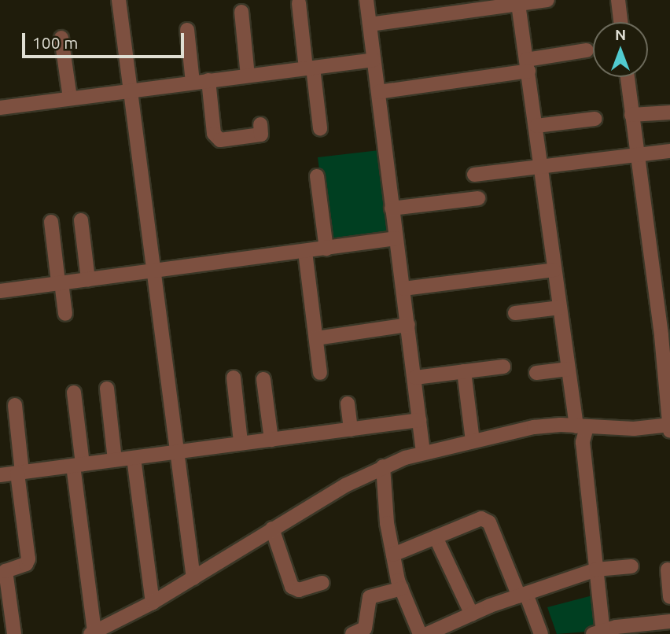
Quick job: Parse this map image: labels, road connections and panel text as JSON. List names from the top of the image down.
{
  "scale_bar": "100 m",
  "north": "top"
}
